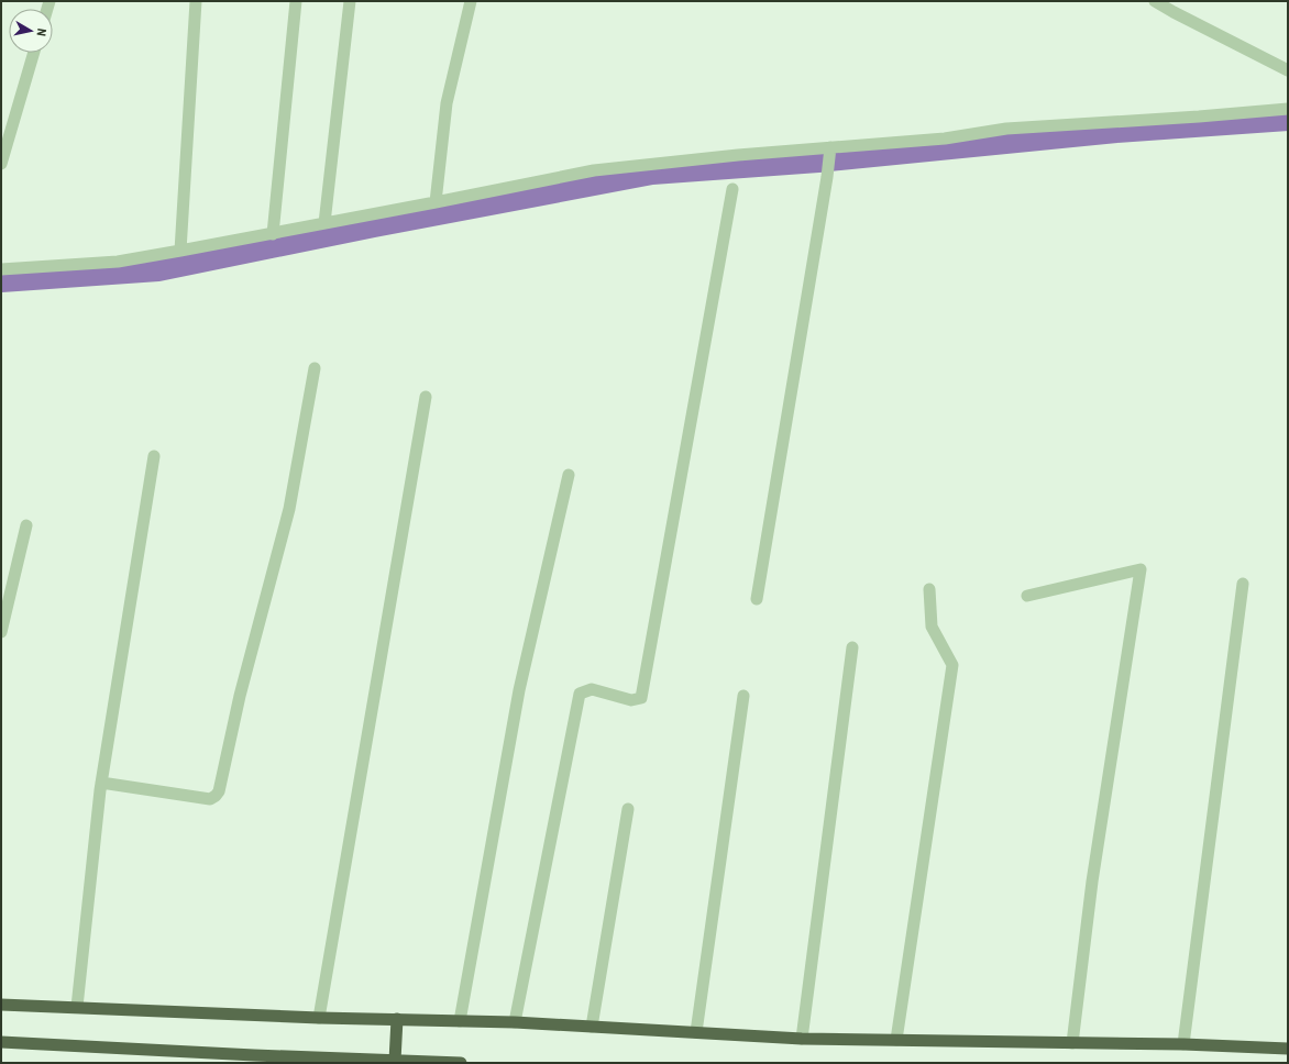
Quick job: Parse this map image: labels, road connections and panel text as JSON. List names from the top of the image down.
{
  "north": "right"
}
